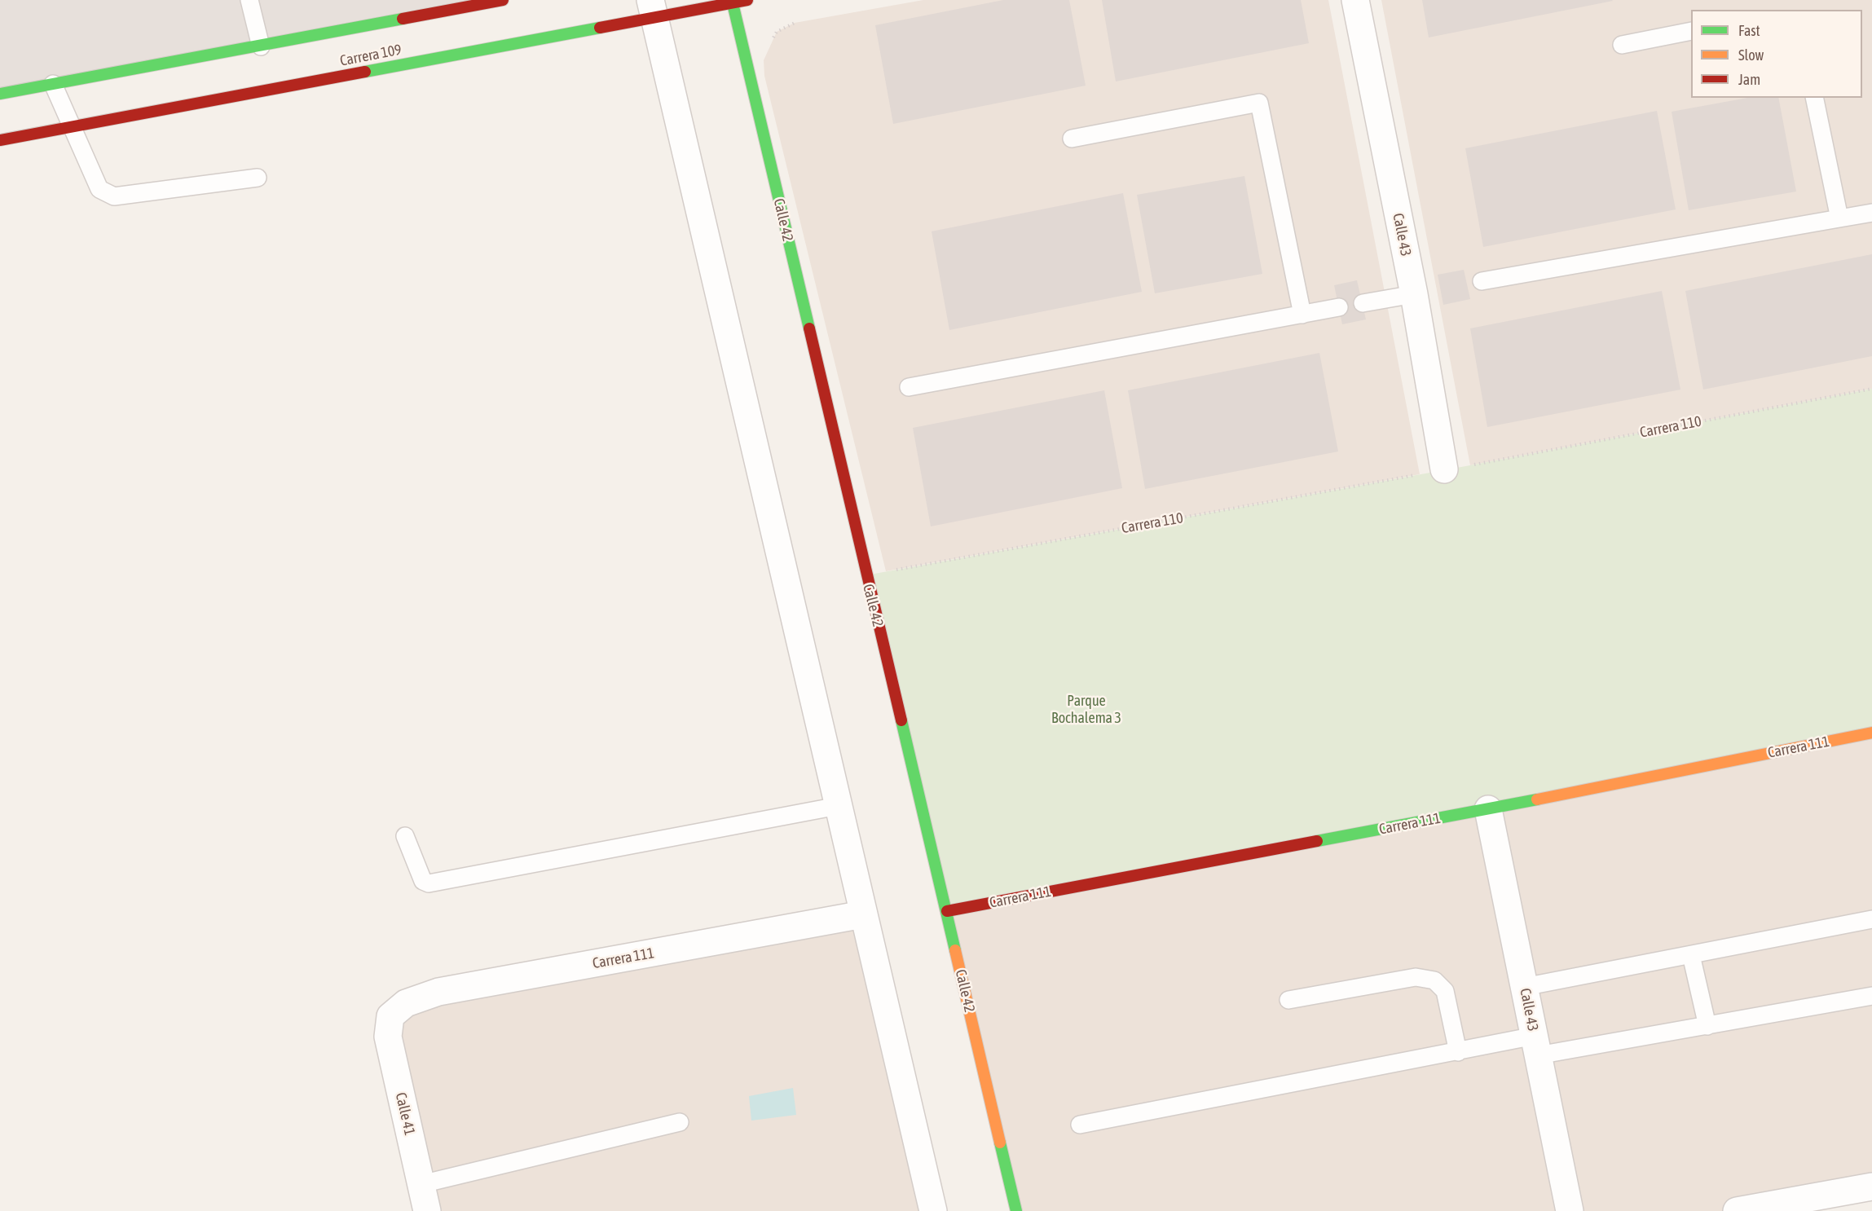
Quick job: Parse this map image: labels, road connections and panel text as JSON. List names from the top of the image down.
{
  "streets": {
    "street": [
      "Carrera 109",
      "Calle 42",
      "Calle 43",
      "Carrera 111",
      "Calle 41"
    ],
    "path": ["Carrera 110"]
  },
  "crossings": [
    ["Carrera 109", "Calle 42"],
    ["Calle 42", "Carrera 111"],
    ["Calle 43", "Carrera 110"],
    ["Calle 43", "Carrera 111"],
    ["Carrera 111", "Calle 41"]
  ],
  "parks": ["Parque Bochalema 3"],
  "legend": ["Fast", "Slow", "Jam"]
}
